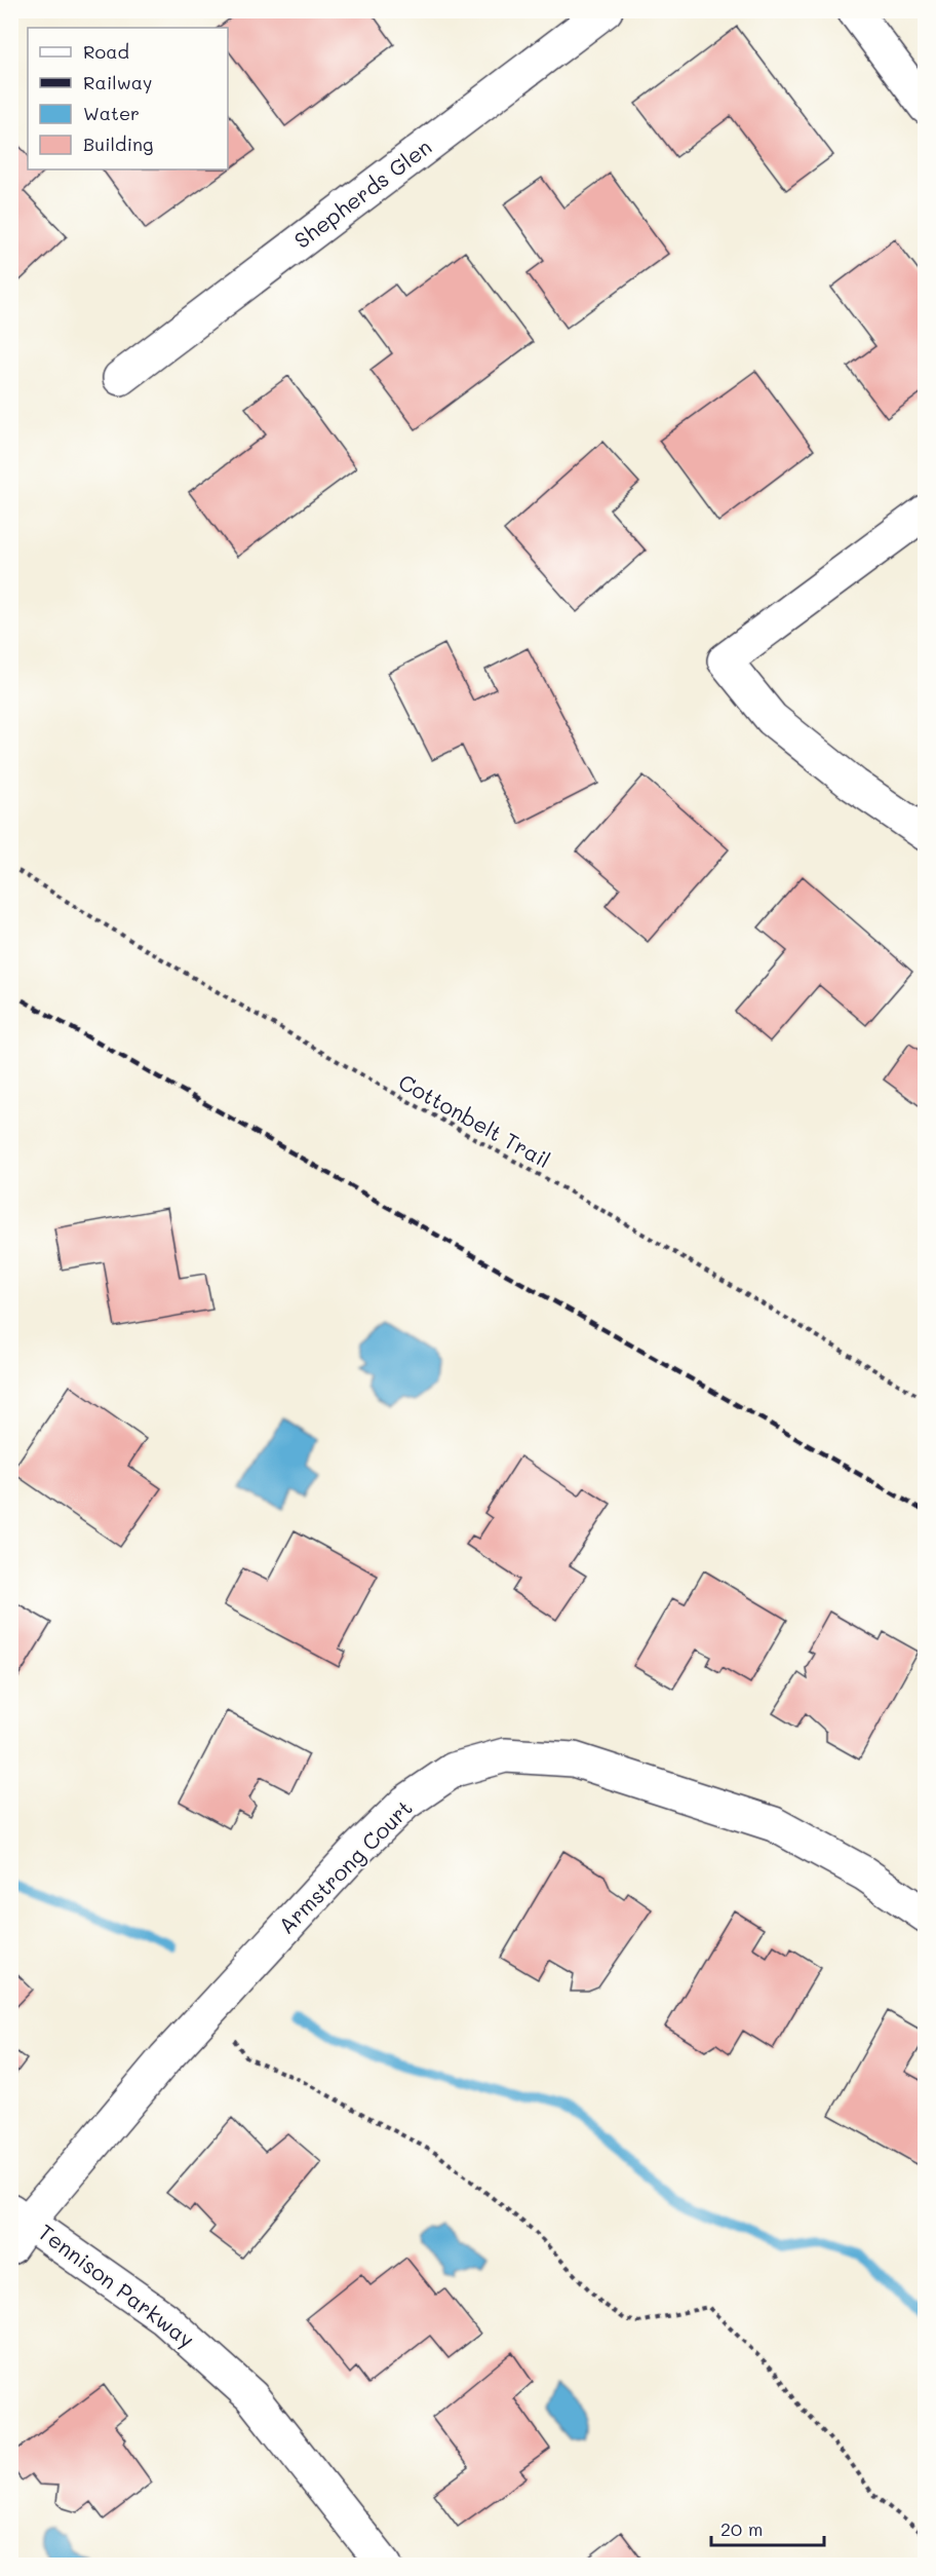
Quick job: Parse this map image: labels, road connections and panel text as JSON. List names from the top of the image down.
{
  "streets": {
    "street": ["Shepherds Glen", "Armstrong Court", "Tennison Parkway"],
    "path": ["Cottonbelt Trail"]
  },
  "crossings": [
    ["Armstrong Court", "Tennison Parkway"]
  ],
  "legend": [
    "Road",
    "Railway",
    "Water",
    "Building"
  ],
  "scale_bar": "20 m"
}
